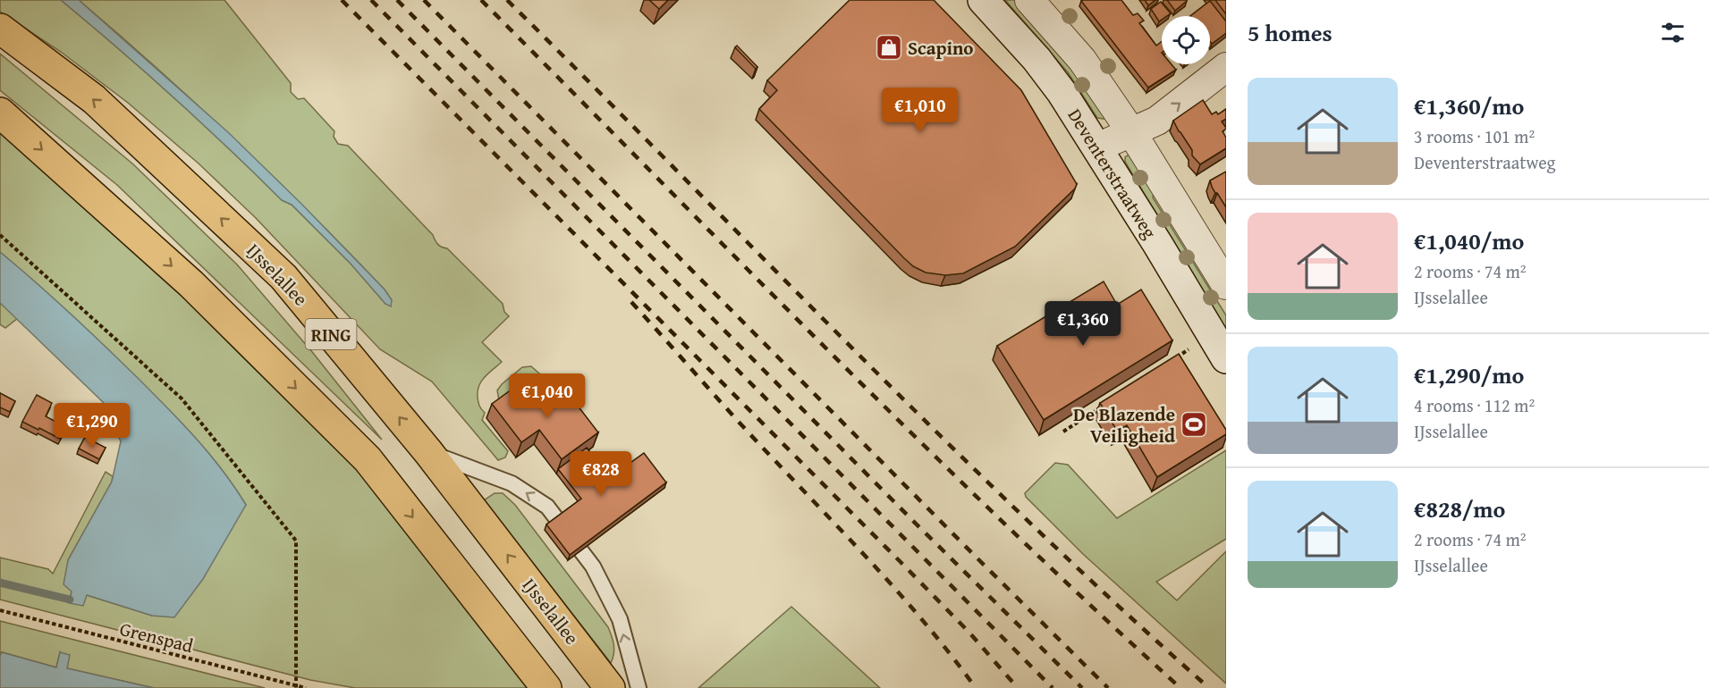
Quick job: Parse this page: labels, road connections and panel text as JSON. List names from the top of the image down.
{
  "streets": {
    "main road": ["IJsselallee", "RING"],
    "street": ["Deventerstraatweg"],
    "path": ["Grenspad"]
  },
  "places": {
    "shop": ["Scapino"],
    "sports": ["De Blazende Veiligheid"]
  },
  "page": {
    "heading": "5 homes",
    "list": [
      {
        "name": "€1,360/mo",
        "note": "3 rooms · 101 m² · Deventerstraatweg"
      },
      {
        "name": "€1,040/mo",
        "note": "2 rooms · 74 m² · IJsselallee"
      },
      {
        "name": "€1,290/mo",
        "note": "4 rooms · 112 m² · IJsselallee"
      },
      {
        "name": "€828/mo",
        "note": "2 rooms · 74 m² · IJsselallee"
      }
    ],
    "price": [
      "€1,010",
      "€1,360",
      "€1,040",
      "€1,290",
      "€828"
    ]
  }
}
